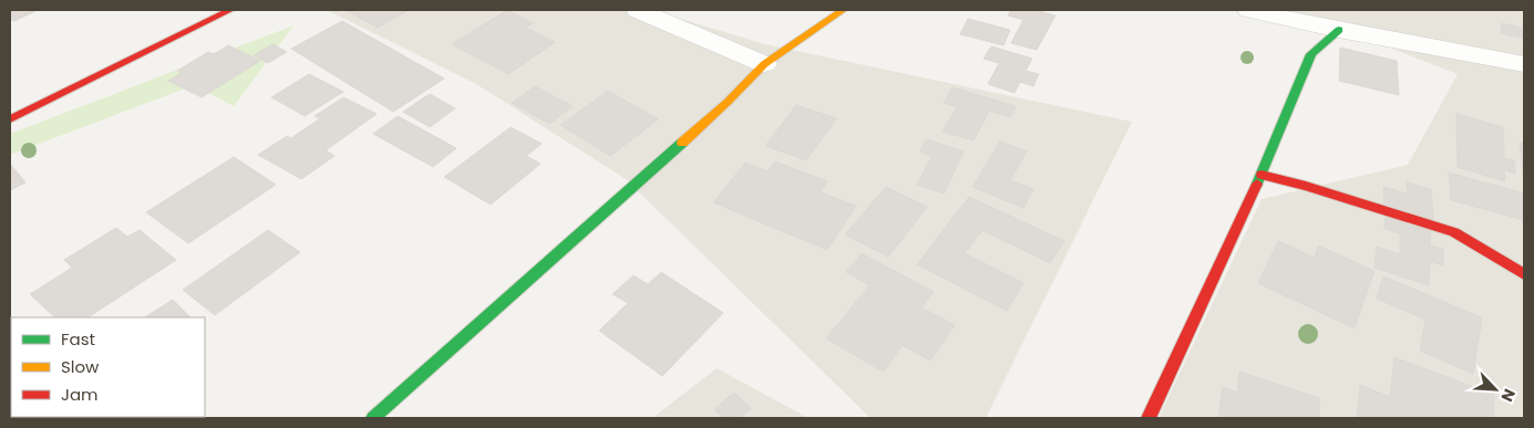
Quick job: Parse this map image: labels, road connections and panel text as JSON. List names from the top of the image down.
{
  "legend": ["Fast", "Slow", "Jam"],
  "north": "bottom right"
}
